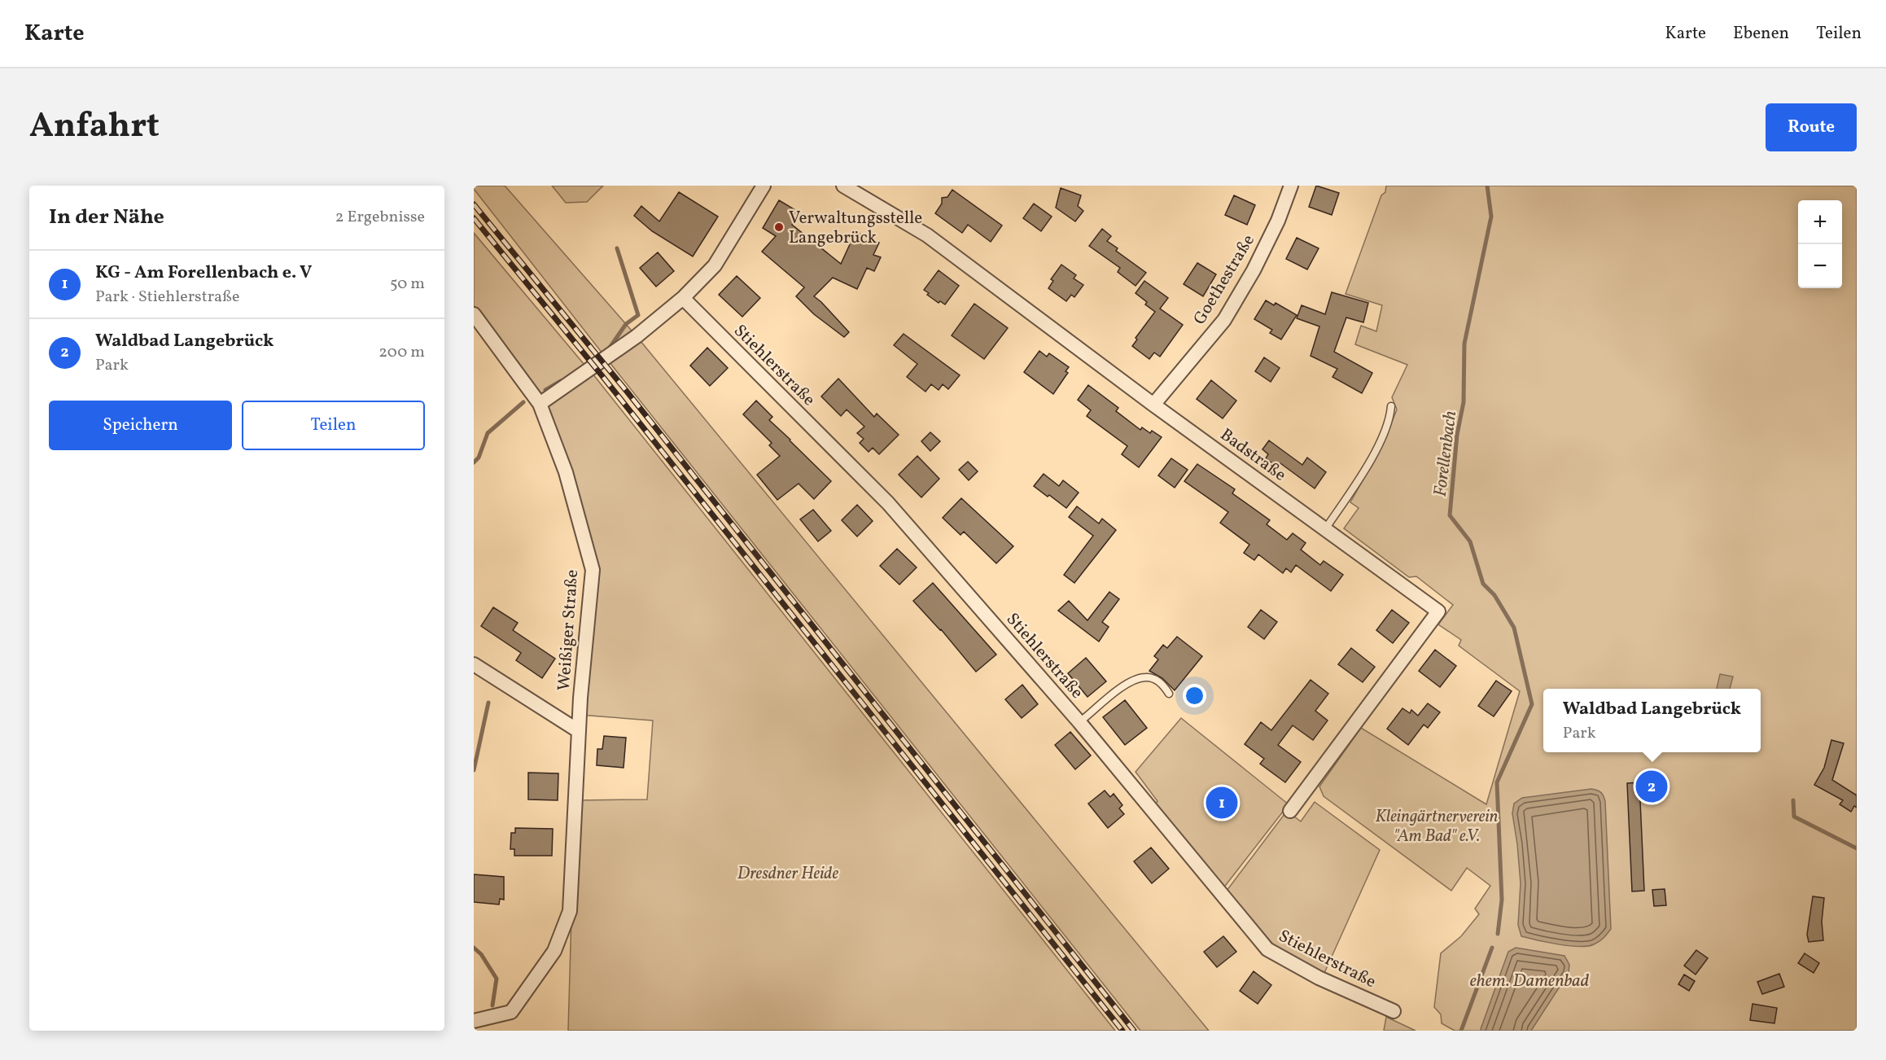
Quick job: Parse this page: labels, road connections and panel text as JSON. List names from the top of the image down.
{
  "streets": {
    "street": [
      "Goethestraße",
      "Stiehlerstraße",
      "Badstraße",
      "Weißiger Straße"
    ]
  },
  "crossings": [
    ["Goethestraße", "Badstraße"]
  ],
  "water": ["Forellenbach", "ehem. Damenbad"],
  "parks": ["Kleingärtnerverein \"Am Bad\" e.V.", "Dresdner Heide"],
  "places": ["Verwaltungsstelle Langebrück"],
  "page": {
    "header": "Karte",
    "nav": ["Karte", "Ebenen", "Teilen"],
    "title": "Anfahrt",
    "buttons": [
      "Route",
      ["Speichern", "Teilen"]
    ],
    "heading": ["In der Nähe", "2 Ergebnisse"],
    "map_buttons": ["+", "−"],
    "list": [
      {
        "mark": "1",
        "name": "KG - Am Forellenbach e. V",
        "note": "Park · Stiehlerstraße",
        "value": "50 m"
      },
      {
        "mark": "2",
        "name": "Waldbad Langebrück",
        "note": "Park",
        "value": "200 m"
      }
    ],
    "popup": ["Waldbad Langebrück", "Park"],
    "pins": ["2", "1"]
  }
}
